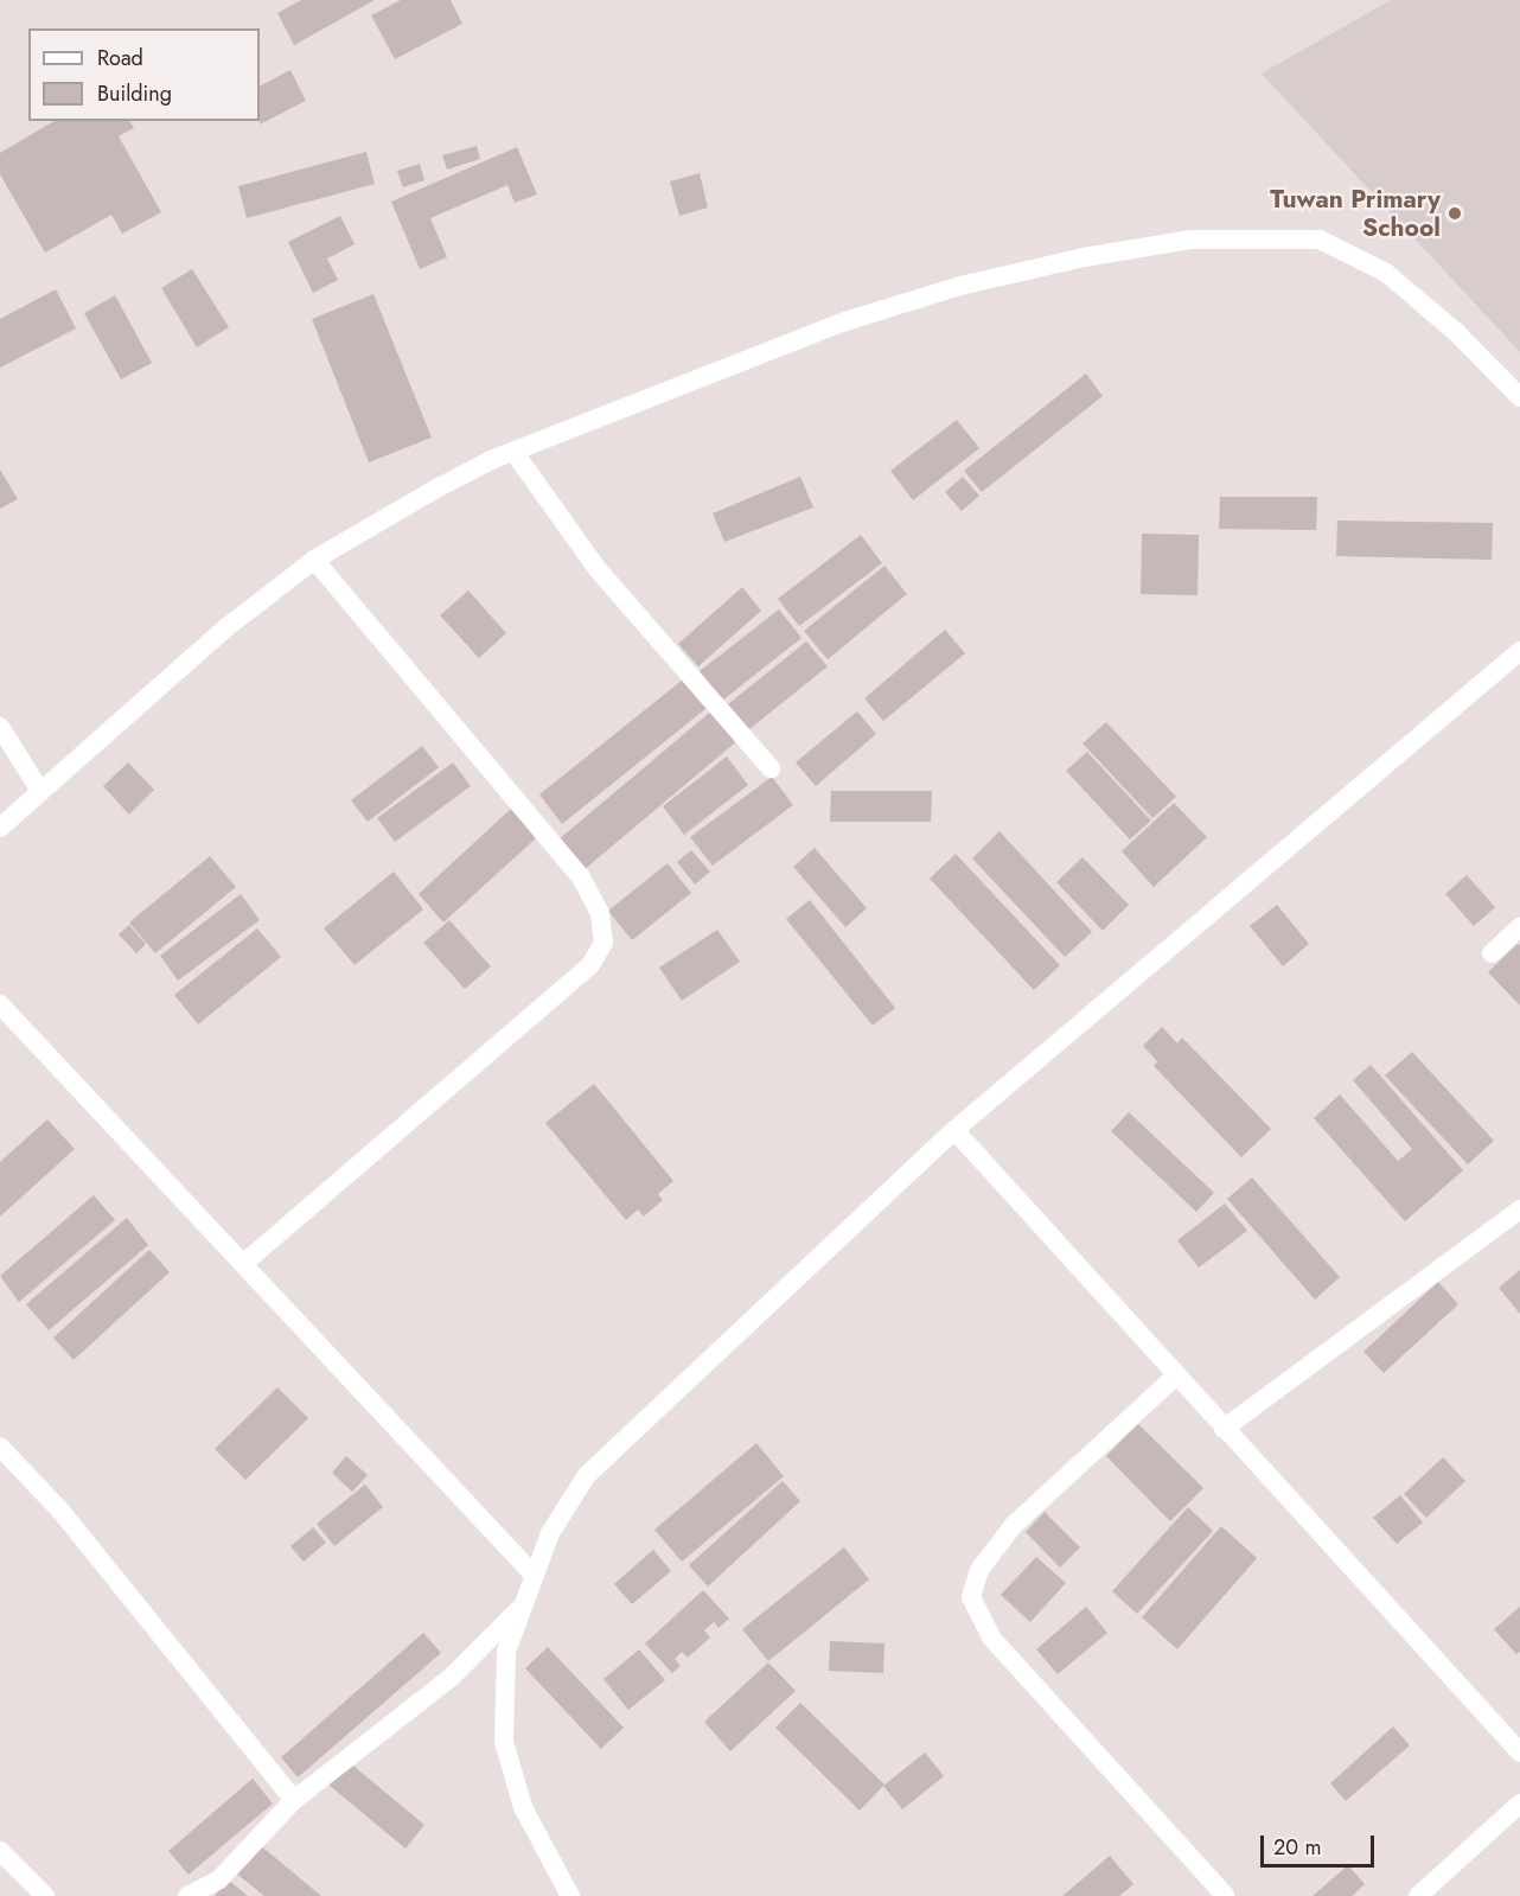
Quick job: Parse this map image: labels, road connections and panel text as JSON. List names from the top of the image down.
{
  "places": ["Tuwan Primary School"],
  "legend": ["Road", "Building"],
  "scale_bar": "20 m"
}
